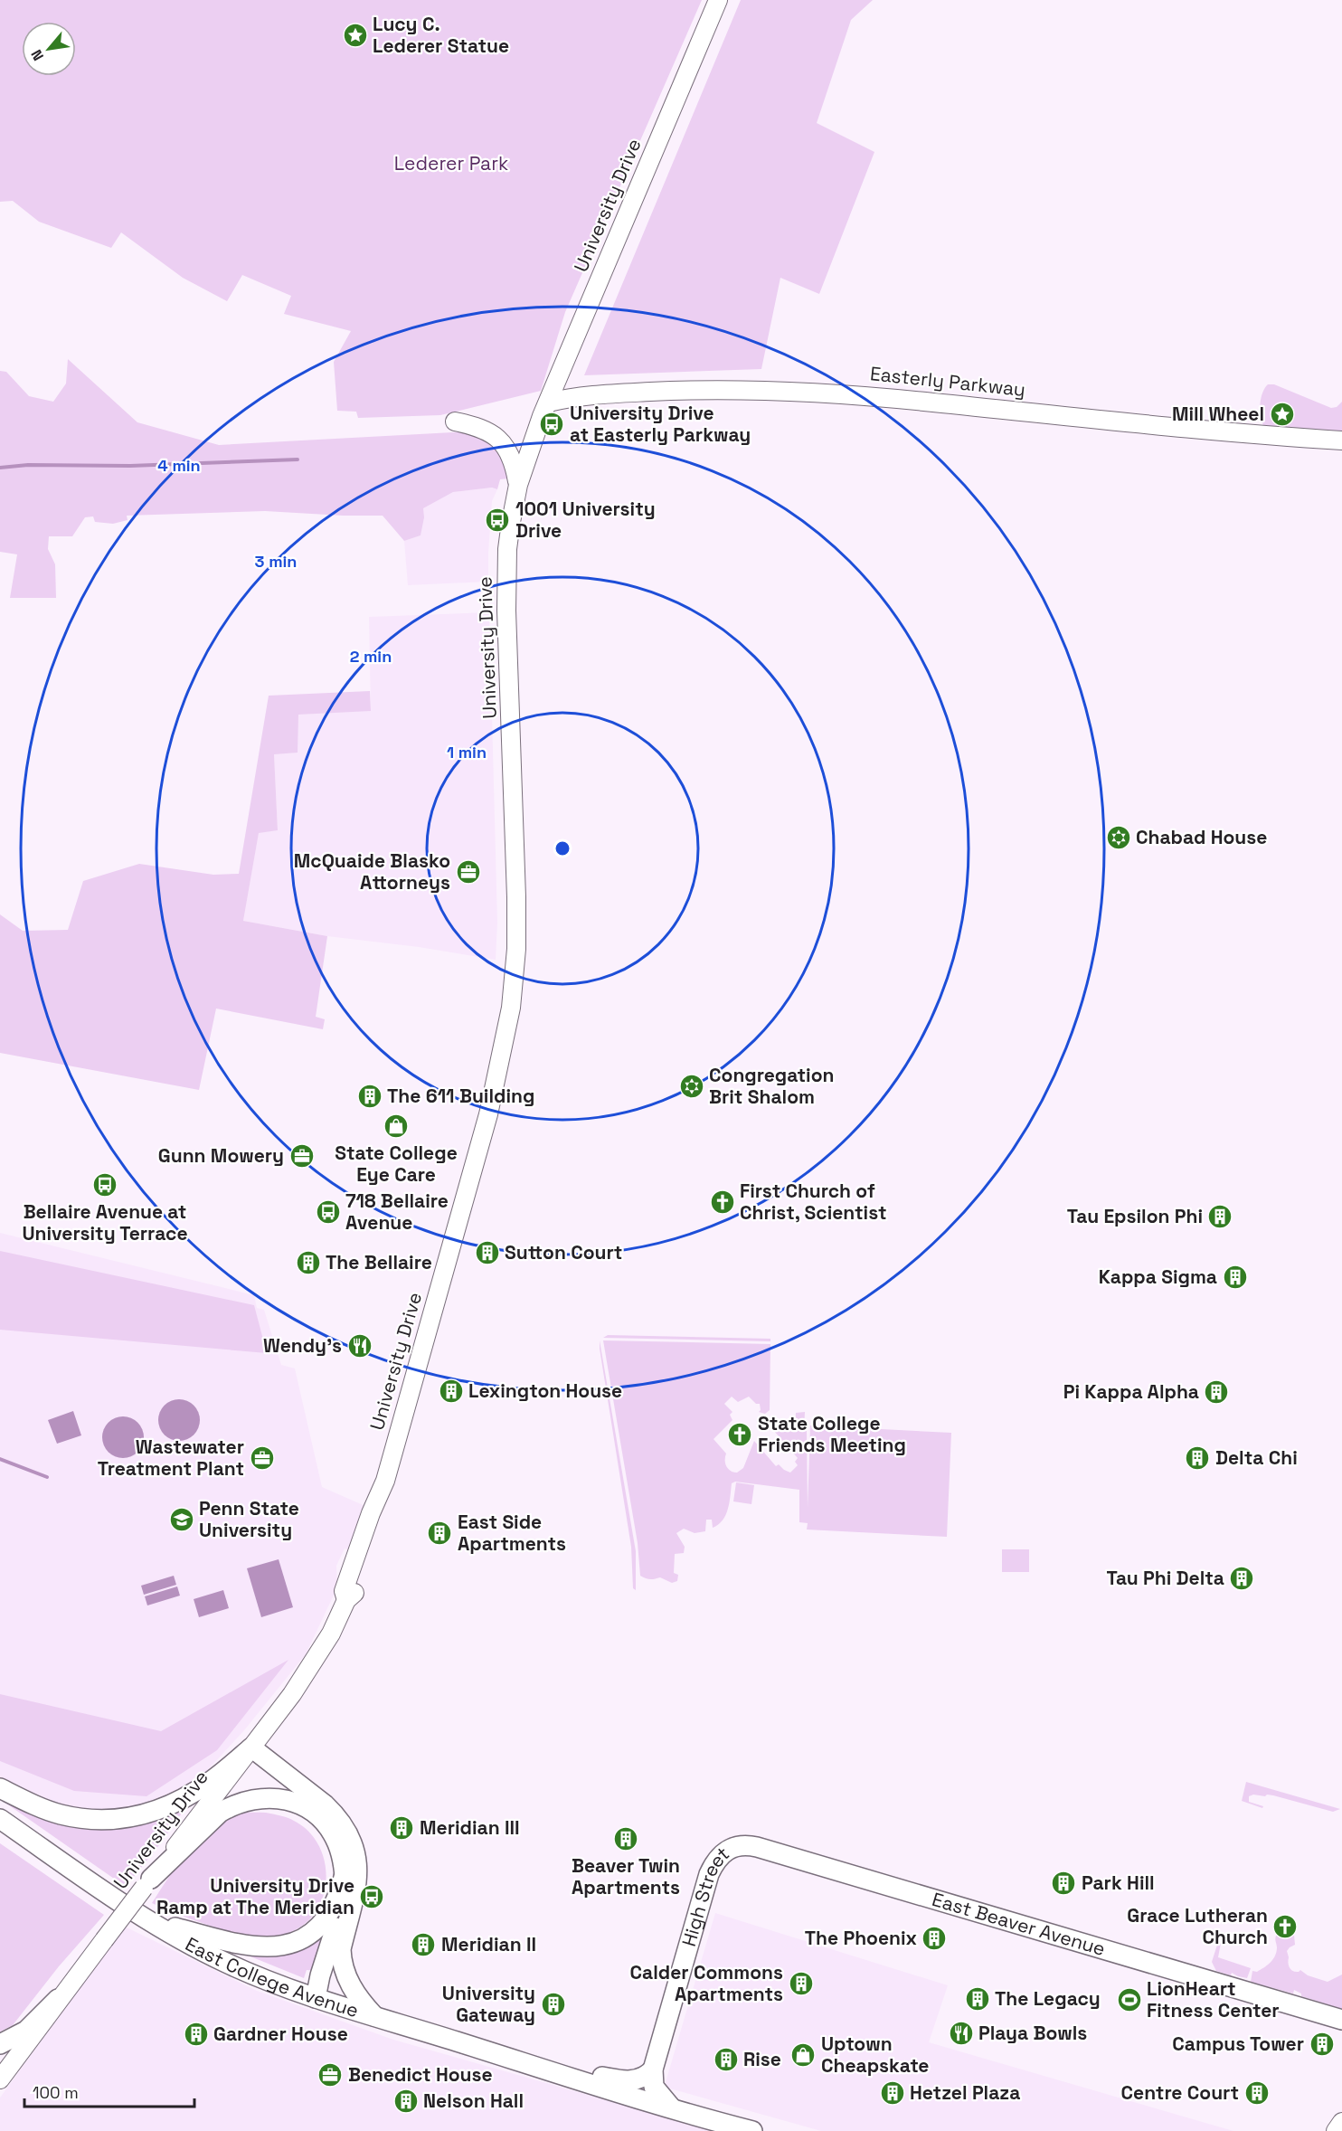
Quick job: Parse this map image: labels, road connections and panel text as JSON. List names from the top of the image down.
{
  "streets": {
    "main road": [
      "University Drive",
      "Easterly Parkway",
      "High Street",
      "East Beaver Avenue",
      "East College Avenue"
    ]
  },
  "crossings": [
    ["University Drive", "Easterly Parkway"],
    ["High Street", "East Beaver Avenue"],
    ["High Street", "East College Avenue"]
  ],
  "parks": ["Lederer Park"],
  "places": {
    "place": ["Lucy C. Lederer Statue", "Mill Wheel"],
    "bus stop": [
      "University Drive at Easterly Parkway",
      "1001 University Drive",
      "Bellaire Avenue at University Terrace",
      "718 Bellaire Avenue",
      "University Drive Ramp at The Meridian"
    ],
    "synagogue": ["Chabad House", "Congregation Brit Shalom"],
    "office": [
      "McQuaide Blasko Attorneys",
      "Gunn Mowery",
      "Wastewater Treatment Plant",
      "Benedict House"
    ],
    "building": [
      "The 611 Building",
      "Tau Epsilon Phi",
      "Sutton Court",
      "The Bellaire",
      "Kappa Sigma",
      "Lexington House",
      "Pi Kappa Alpha",
      "Delta Chi",
      "East Side Apartments",
      "Tau Phi Delta",
      "Meridian III",
      "Beaver Twin Apartments",
      "Park Hill",
      "The Phoenix",
      "Meridian II",
      "Calder Commons Apartments",
      "The Legacy",
      "University Gateway",
      "Gardner House",
      "Campus Tower",
      "Rise",
      "Hetzel Plaza",
      "Centre Court",
      "Nelson Hall"
    ],
    "shop": ["State College Eye Care", "Uptown Cheapskate"],
    "church": ["First Church of Christ, Scientist", "State College Friends Meeting", "Grace Lutheran Church"],
    "restaurant": ["Wendy's", "Playa Bowls"],
    "school or university": ["Penn State University"],
    "sports": ["LionHeart Fitness Center"]
  },
  "scale_bar": "100 m",
  "north": "bottom left",
  "rings": [
    "4 min",
    "3 min",
    "2 min",
    "1 min"
  ]
}
